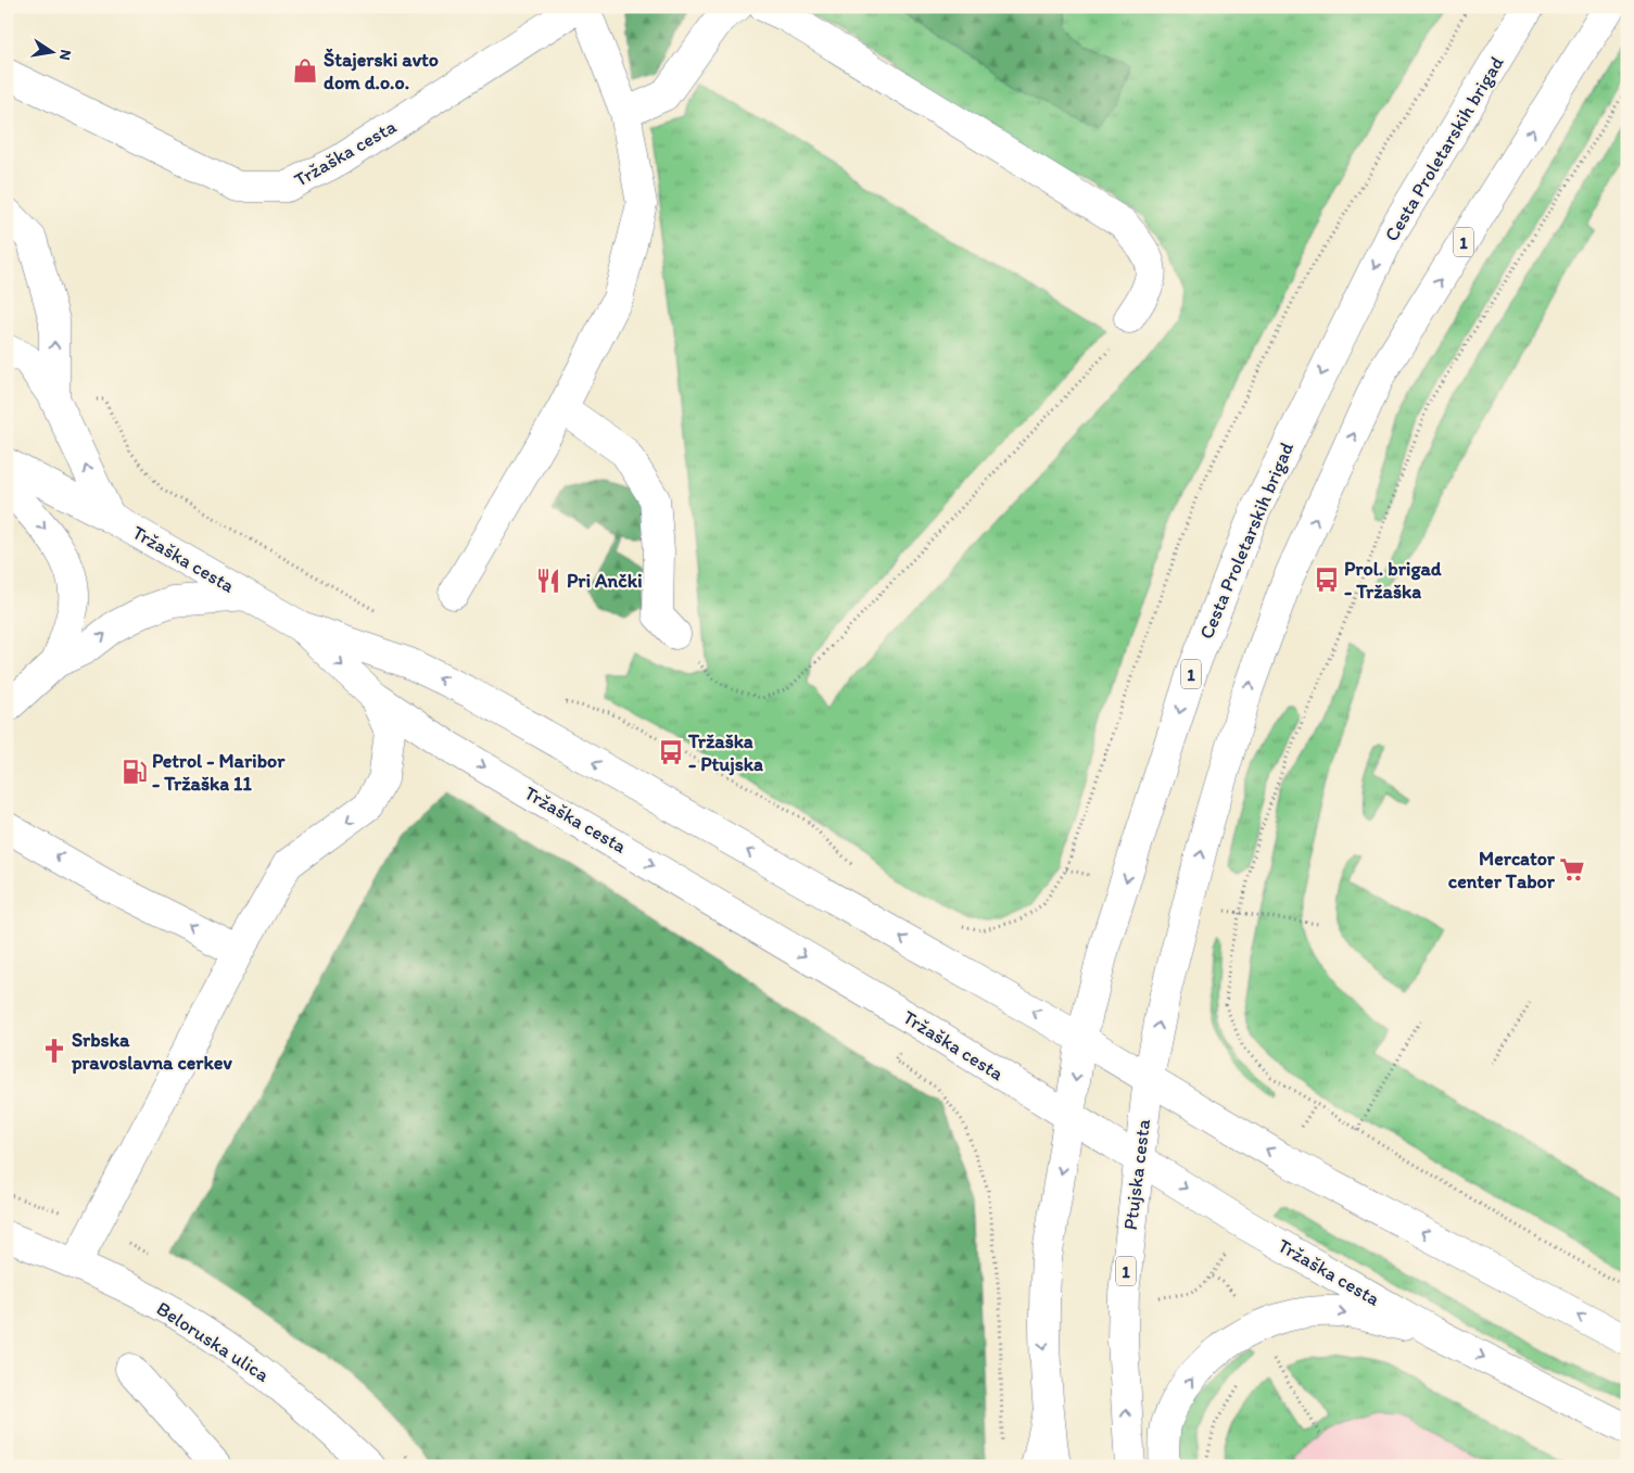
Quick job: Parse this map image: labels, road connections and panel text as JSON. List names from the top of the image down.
{
  "streets": {
    "main road": [
      "Cesta Proletarskih brigad",
      "Tržaška cesta",
      "1",
      "Ptujska cesta",
      "Beloruska ulica"
    ]
  },
  "crossings": [
    ["Cesta Proletarskih brigad", "Tržaška cesta"],
    ["Cesta Proletarskih brigad", "1"],
    ["Tržaška cesta", "1"],
    ["Tržaška cesta", "Ptujska cesta"],
    ["1", "Ptujska cesta"]
  ],
  "places": {
    "shop": ["Štajerski avto dom d.o.o."],
    "bus stop": ["Prol. brigad - Tržaška", "Tržaška - Ptujska"],
    "restaurant": ["Pri Ančki"],
    "fuel station": ["Petrol - Maribor - Tržaška 11"],
    "supermarket": ["Mercator center Tabor"],
    "church": ["Srbska pravoslavna cerkev"]
  },
  "north": "right"
}
